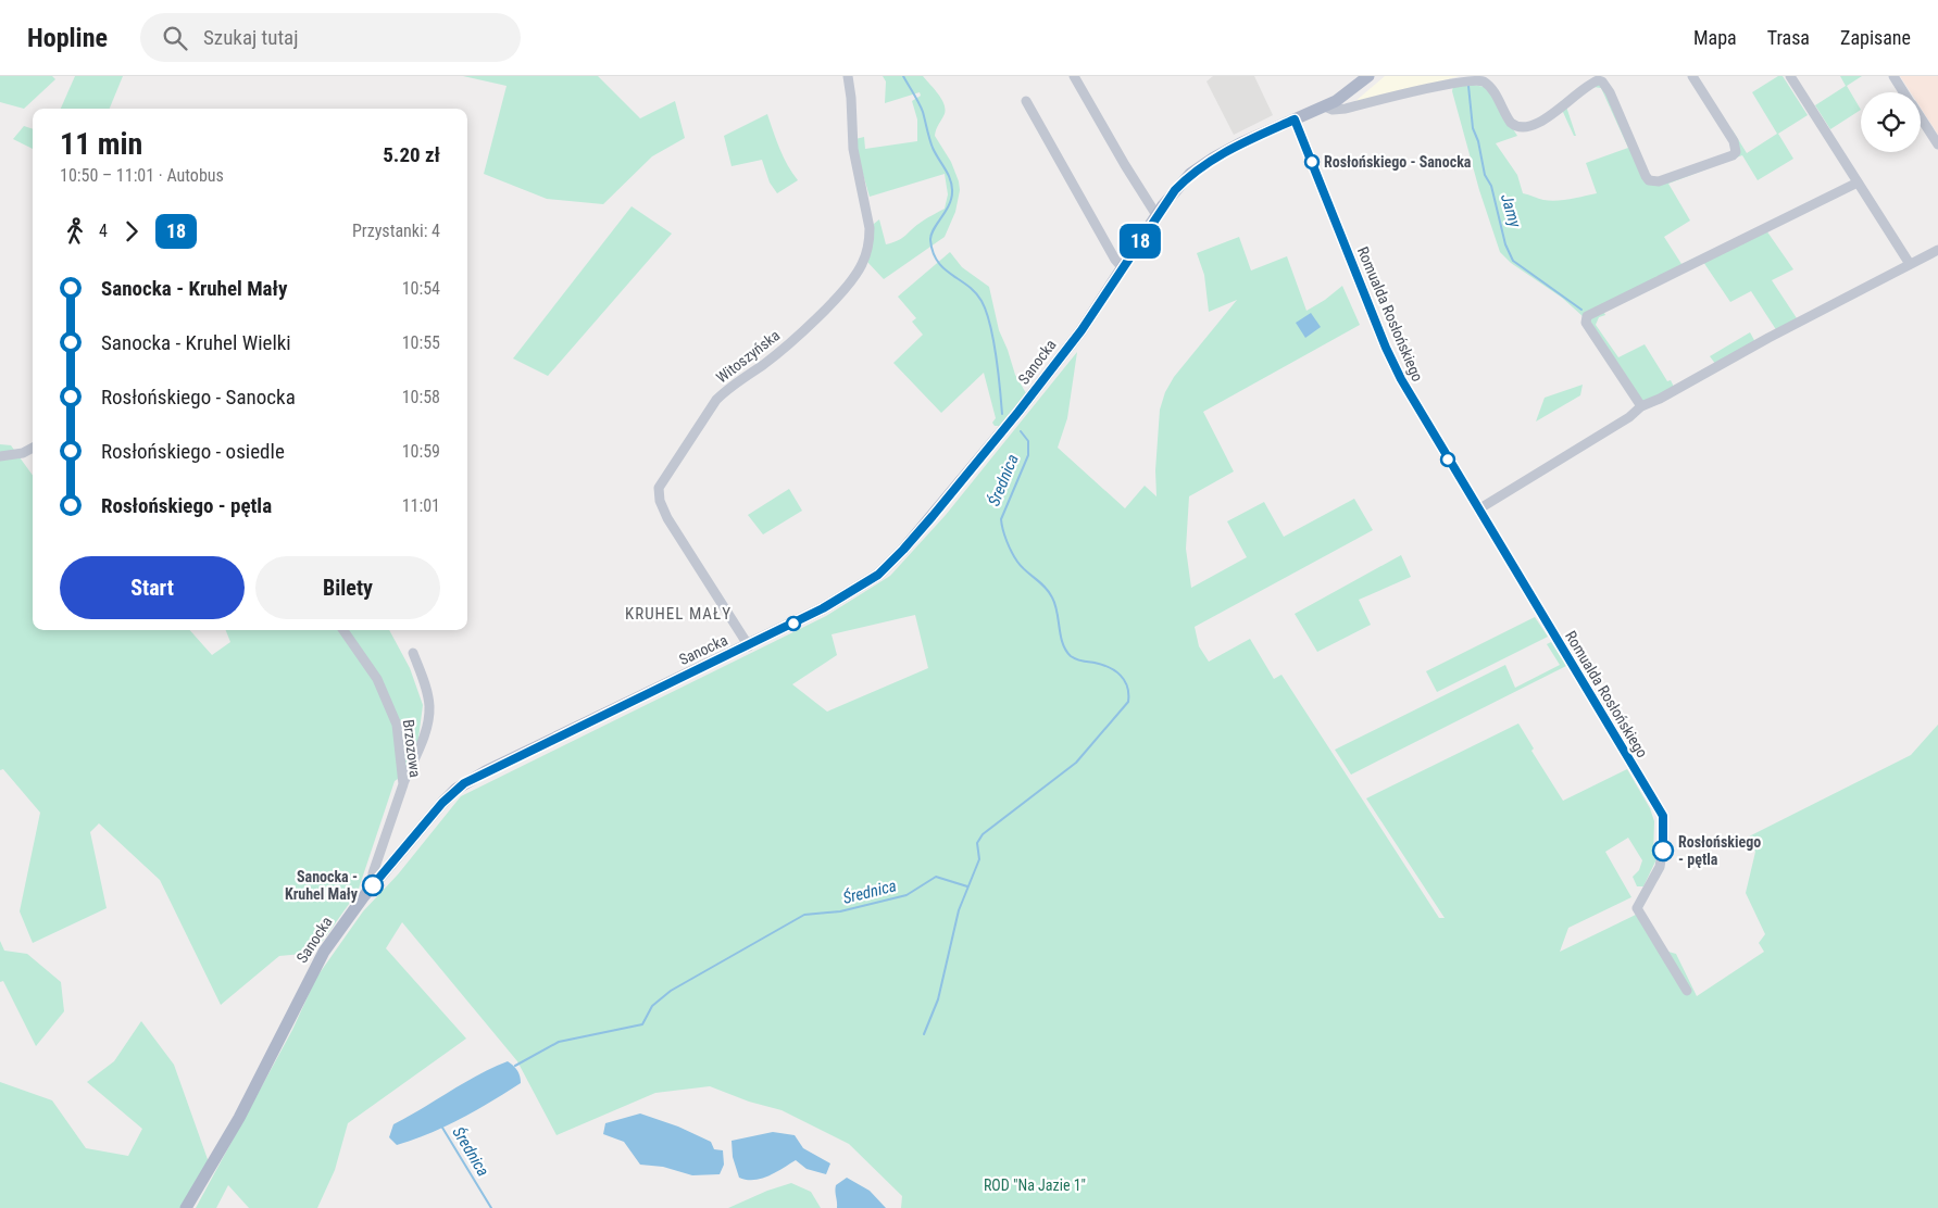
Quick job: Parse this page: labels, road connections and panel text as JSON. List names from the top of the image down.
{
  "streets": {
    "main road": ["Sanocka"],
    "street": ["Romualda Rosłońskiego", "Witoszyńska", "Brzozowa"]
  },
  "crossings": [
    ["Romualda Rosłońskiego", "Sanocka"],
    ["Witoszyńska", "Sanocka"],
    ["Sanocka", "Brzozowa"]
  ],
  "districts": ["KRUHEL MAŁY"],
  "water": ["Jamy", "Średnica"],
  "parks": ["ROD \"Na Jazie 1\""],
  "places": ["Rosłońskiego - Sanocka", "Rosłońskiego - pętla", "Sanocka - Kruhel Mały"],
  "lines": ["bus line 18"],
  "page": {
    "header": "Hopline",
    "search": "Szukaj tutaj",
    "nav": ["Mapa", "Trasa", "Zapisane"],
    "on_map": "18",
    "heading": ["11 min", "10:50 – 11:01 · Autobus", "5.20 zł"],
    "legs": ["4", "18", "Przystanki: 4"],
    "list": [
      {
        "name": "Sanocka - Kruhel Mały",
        "value": "10:54"
      },
      {
        "name": "Sanocka - Kruhel Wielki",
        "value": "10:55"
      },
      {
        "name": "Rosłońskiego - Sanocka",
        "value": "10:58"
      },
      {
        "name": "Rosłońskiego - osiedle",
        "value": "10:59"
      },
      {
        "name": "Rosłońskiego - pętla",
        "value": "11:01"
      }
    ],
    "buttons": ["Start", "Bilety"]
  }
}
